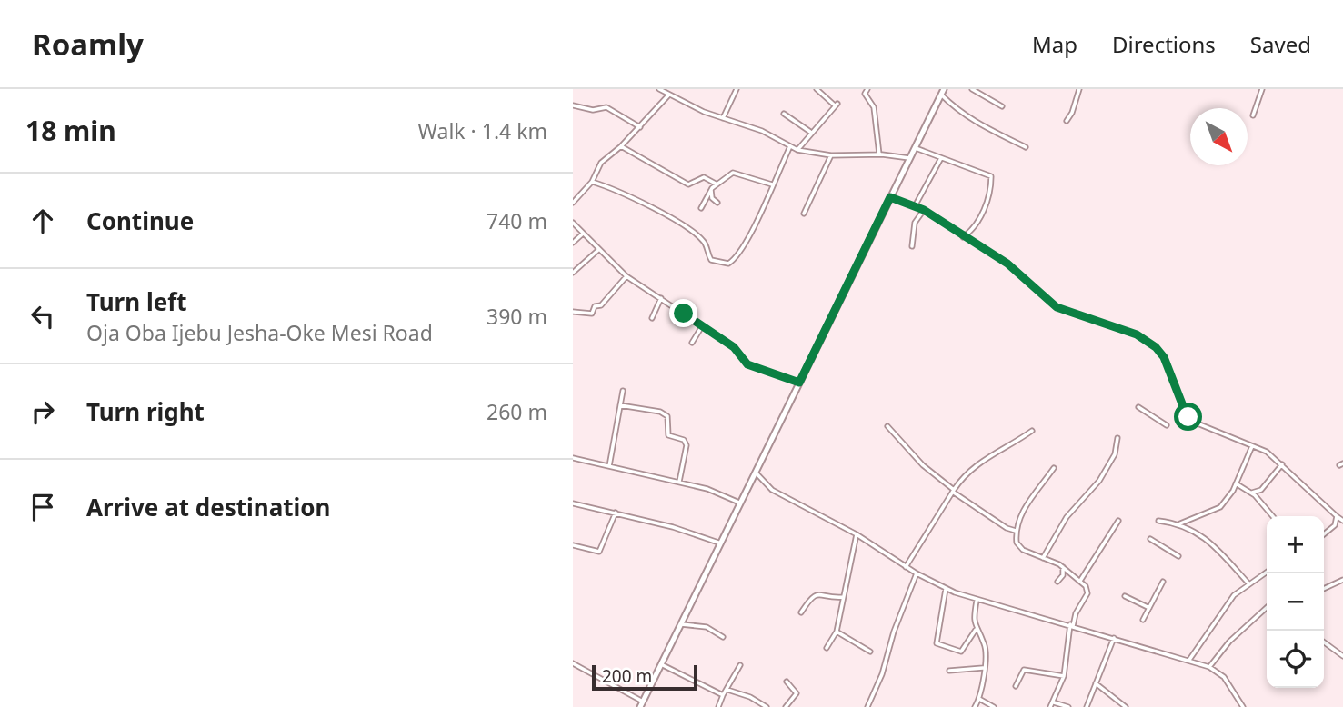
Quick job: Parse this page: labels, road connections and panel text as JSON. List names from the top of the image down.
{
  "scale_bar": "200 m",
  "north": "bottom right",
  "page": {
    "header": "Roamly",
    "nav": ["Map", "Directions", "Saved"],
    "heading": ["18 min", "Walk · 1.4 km"],
    "list": [
      ["Continue", "740 m"],
      ["Turn left", "Oja Oba Ijebu Jesha-Oke Mesi Road", "390 m"],
      ["Turn right", "260 m"],
      "Arrive at destination"
    ],
    "map_buttons": ["+", "−"],
    "scale": "200 m"
  }
}
